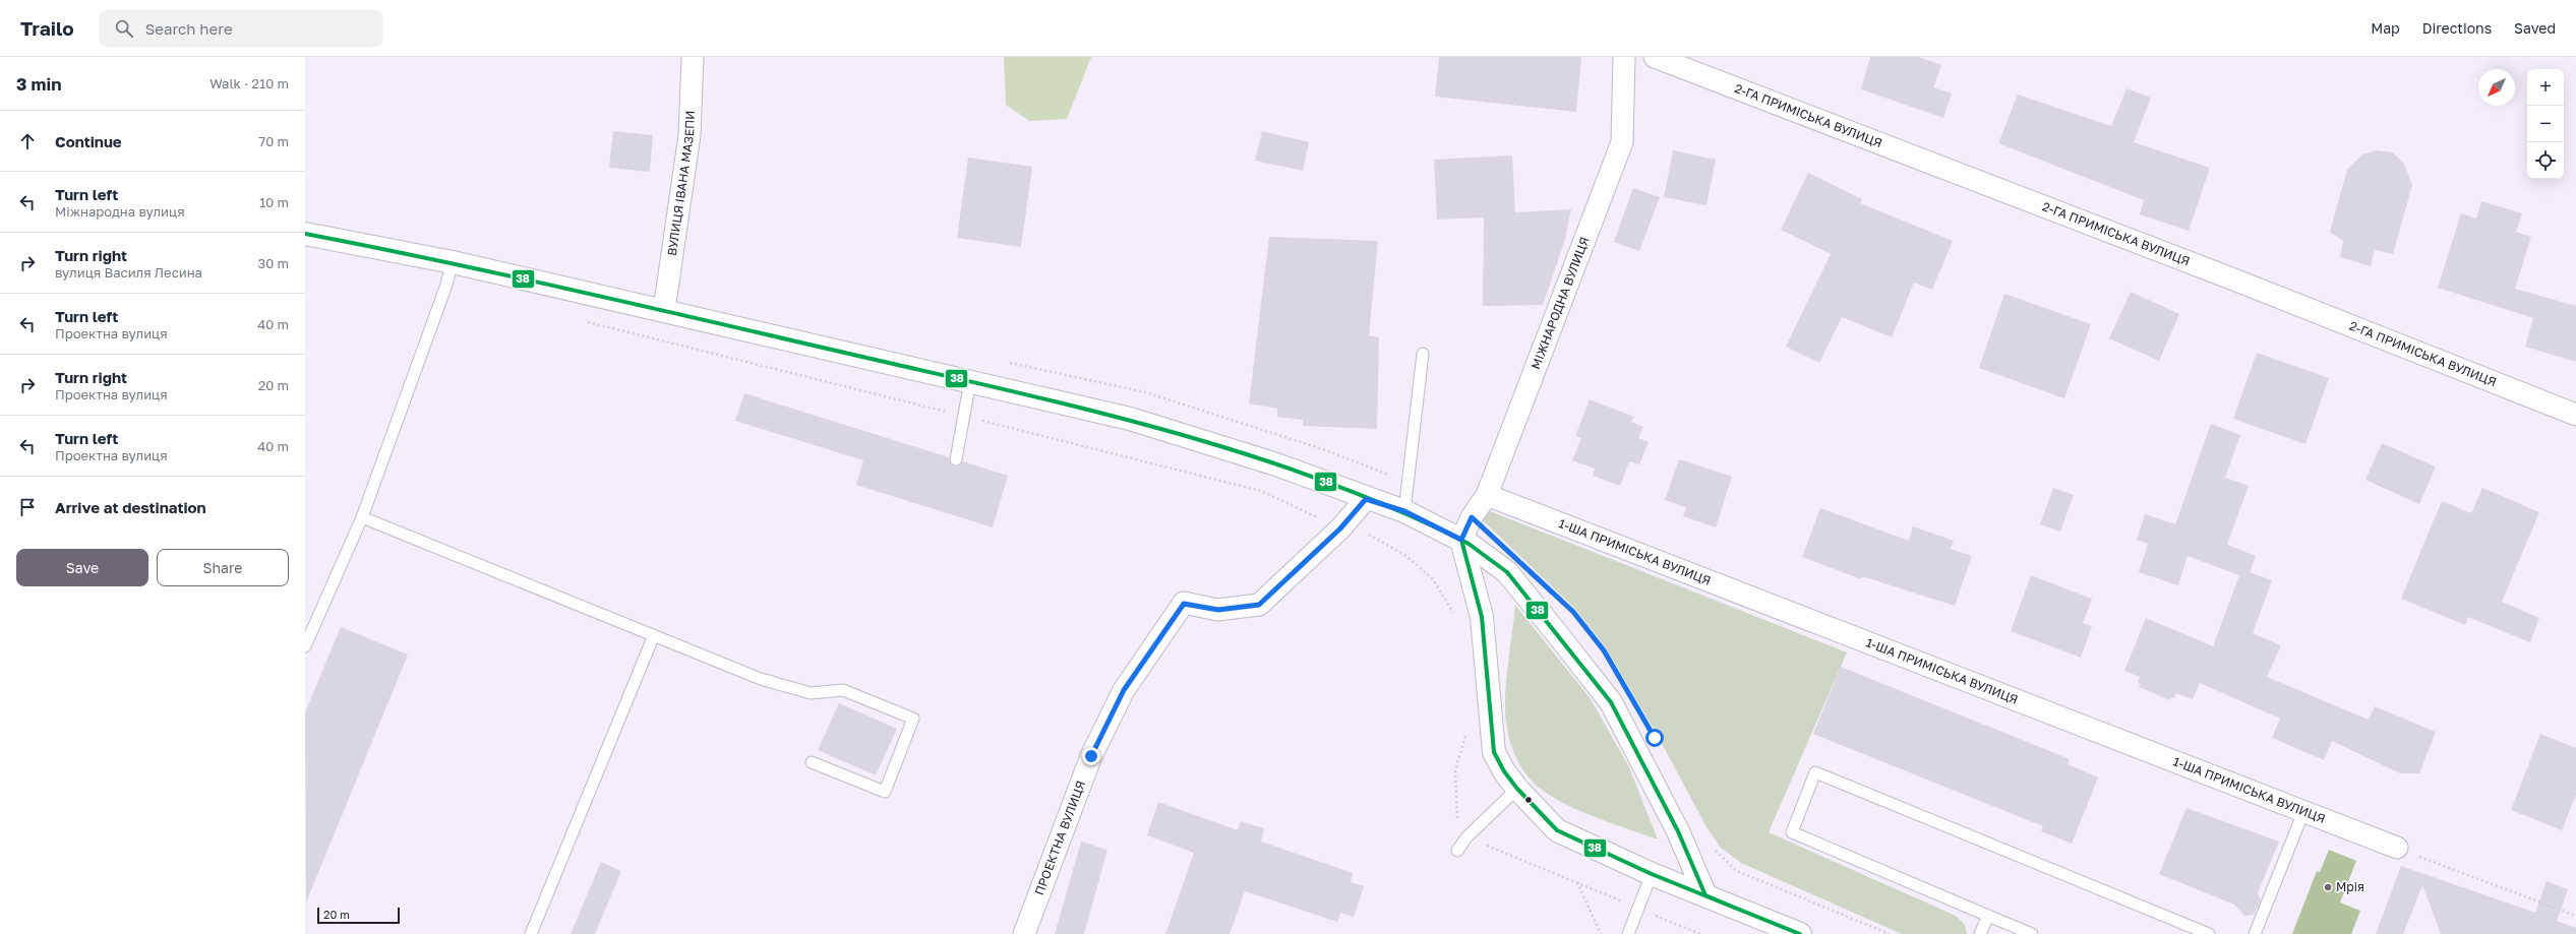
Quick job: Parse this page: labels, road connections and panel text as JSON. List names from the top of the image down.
{
  "streets": {
    "street": [
      "2-ГА ПРИМІСЬКА ВУЛИЦЯ",
      "ВУЛИЦЯ ІВАНА МАЗЕПИ",
      "МІЖНАРОДНА ВУЛИЦЯ",
      "1-ША ПРИМІСЬКА ВУЛИЦЯ",
      "ПРОЕКТНА ВУЛИЦЯ"
    ]
  },
  "crossings": [
    ["МІЖНАРОДНА ВУЛИЦЯ", "1-ША ПРИМІСЬКА ВУЛИЦЯ"]
  ],
  "places": ["Мрія"],
  "lines": ["transit line 38"],
  "scale_bar": "20 m",
  "north": "bottom left",
  "page": {
    "header": "Trailo",
    "search": "Search here",
    "nav": ["Map", "Directions", "Saved"],
    "heading": ["3 min", "Walk · 210 m"],
    "map_buttons": ["+", "−"],
    "list": [
      ["Continue", "70 m"],
      ["Turn left", "Міжнародна вулиця", "10 m"],
      ["Turn right", "вулиця Василя Лесина", "30 m"],
      ["Turn left", "Проектна вулиця", "40 m"],
      ["Turn right", "Проектна вулиця", "20 m"],
      ["Turn left", "Проектна вулиця", "40 m"],
      "Arrive at destination"
    ],
    "buttons": ["Save", "Share"],
    "scale": "20 m"
  }
}
